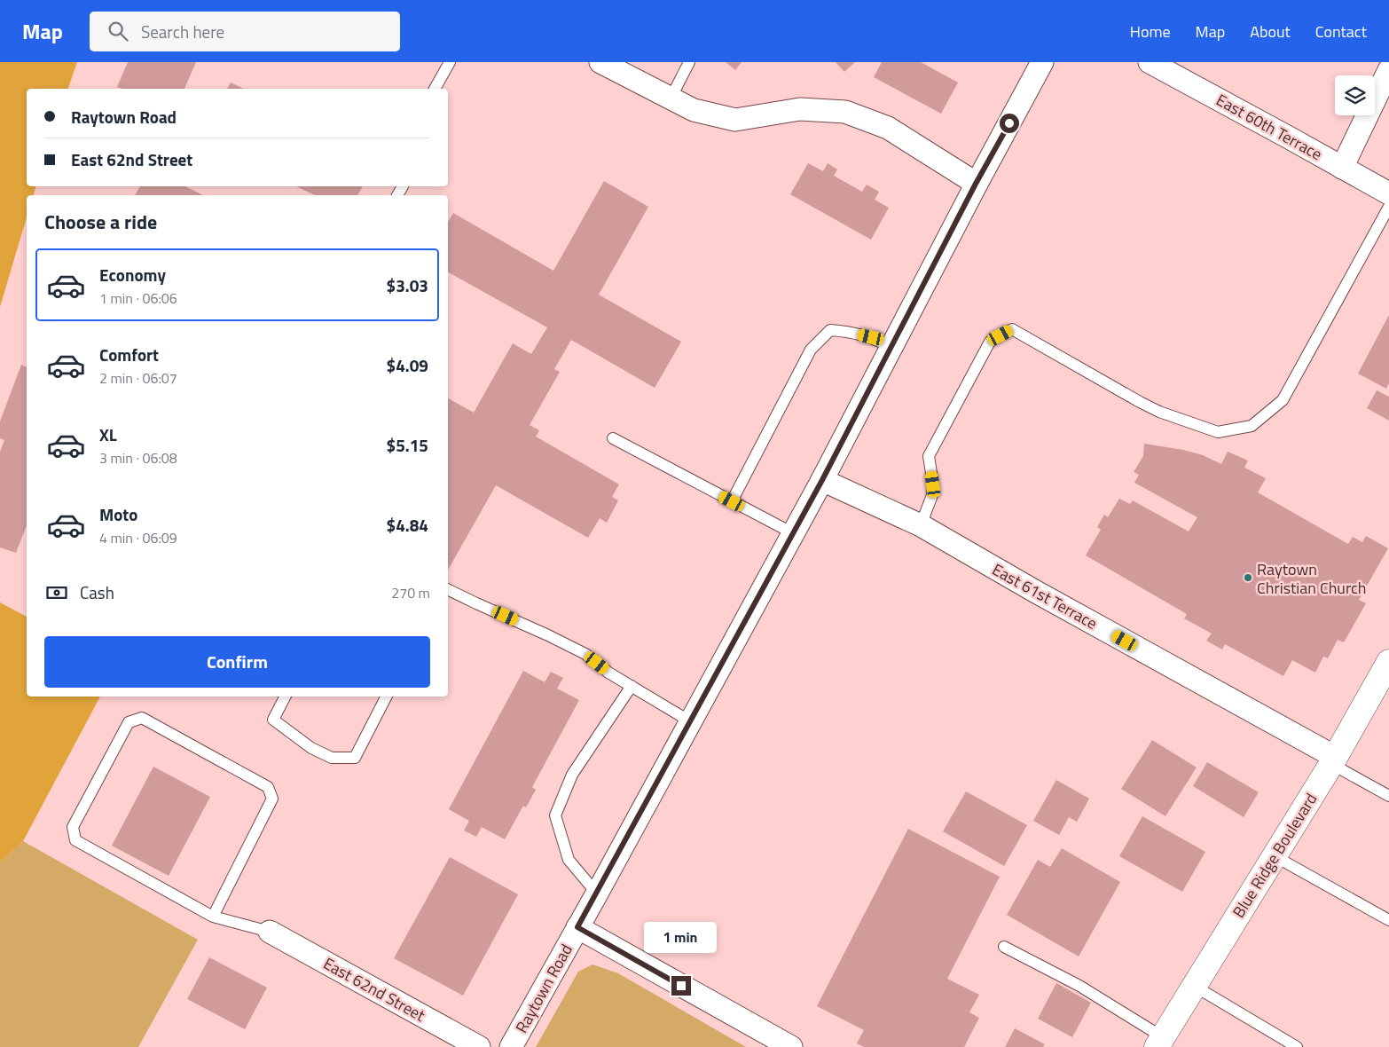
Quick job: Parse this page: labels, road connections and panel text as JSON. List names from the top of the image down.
{
  "streets": {
    "street": [
      "East 60th Terrace",
      "East 61st Terrace",
      "Blue Ridge Boulevard",
      "Raytown Road",
      "East 62nd Street"
    ]
  },
  "crossings": [
    ["East 61st Terrace", "Blue Ridge Boulevard"],
    ["East 61st Terrace", "Raytown Road"]
  ],
  "places": ["Raytown Christian Church"],
  "page": {
    "header": "Map",
    "search": "Search here",
    "nav": [
      "Home",
      "Map",
      "About",
      "Contact"
    ],
    "banner": ["Raytown Road", "East 62nd Street"],
    "heading": "Choose a ride",
    "list": [
      {
        "name": "Economy",
        "note": "1 min · 06:06",
        "value": "$3.03"
      },
      {
        "name": "Comfort",
        "note": "2 min · 06:07",
        "value": "$4.09"
      },
      {
        "name": "XL",
        "note": "3 min · 06:08",
        "value": "$5.15"
      },
      {
        "name": "Moto",
        "note": "4 min · 06:09",
        "value": "$4.84"
      }
    ],
    "pay": ["Cash", "270 m"],
    "buttons": "Confirm",
    "bubble": "1 min"
  }
}
